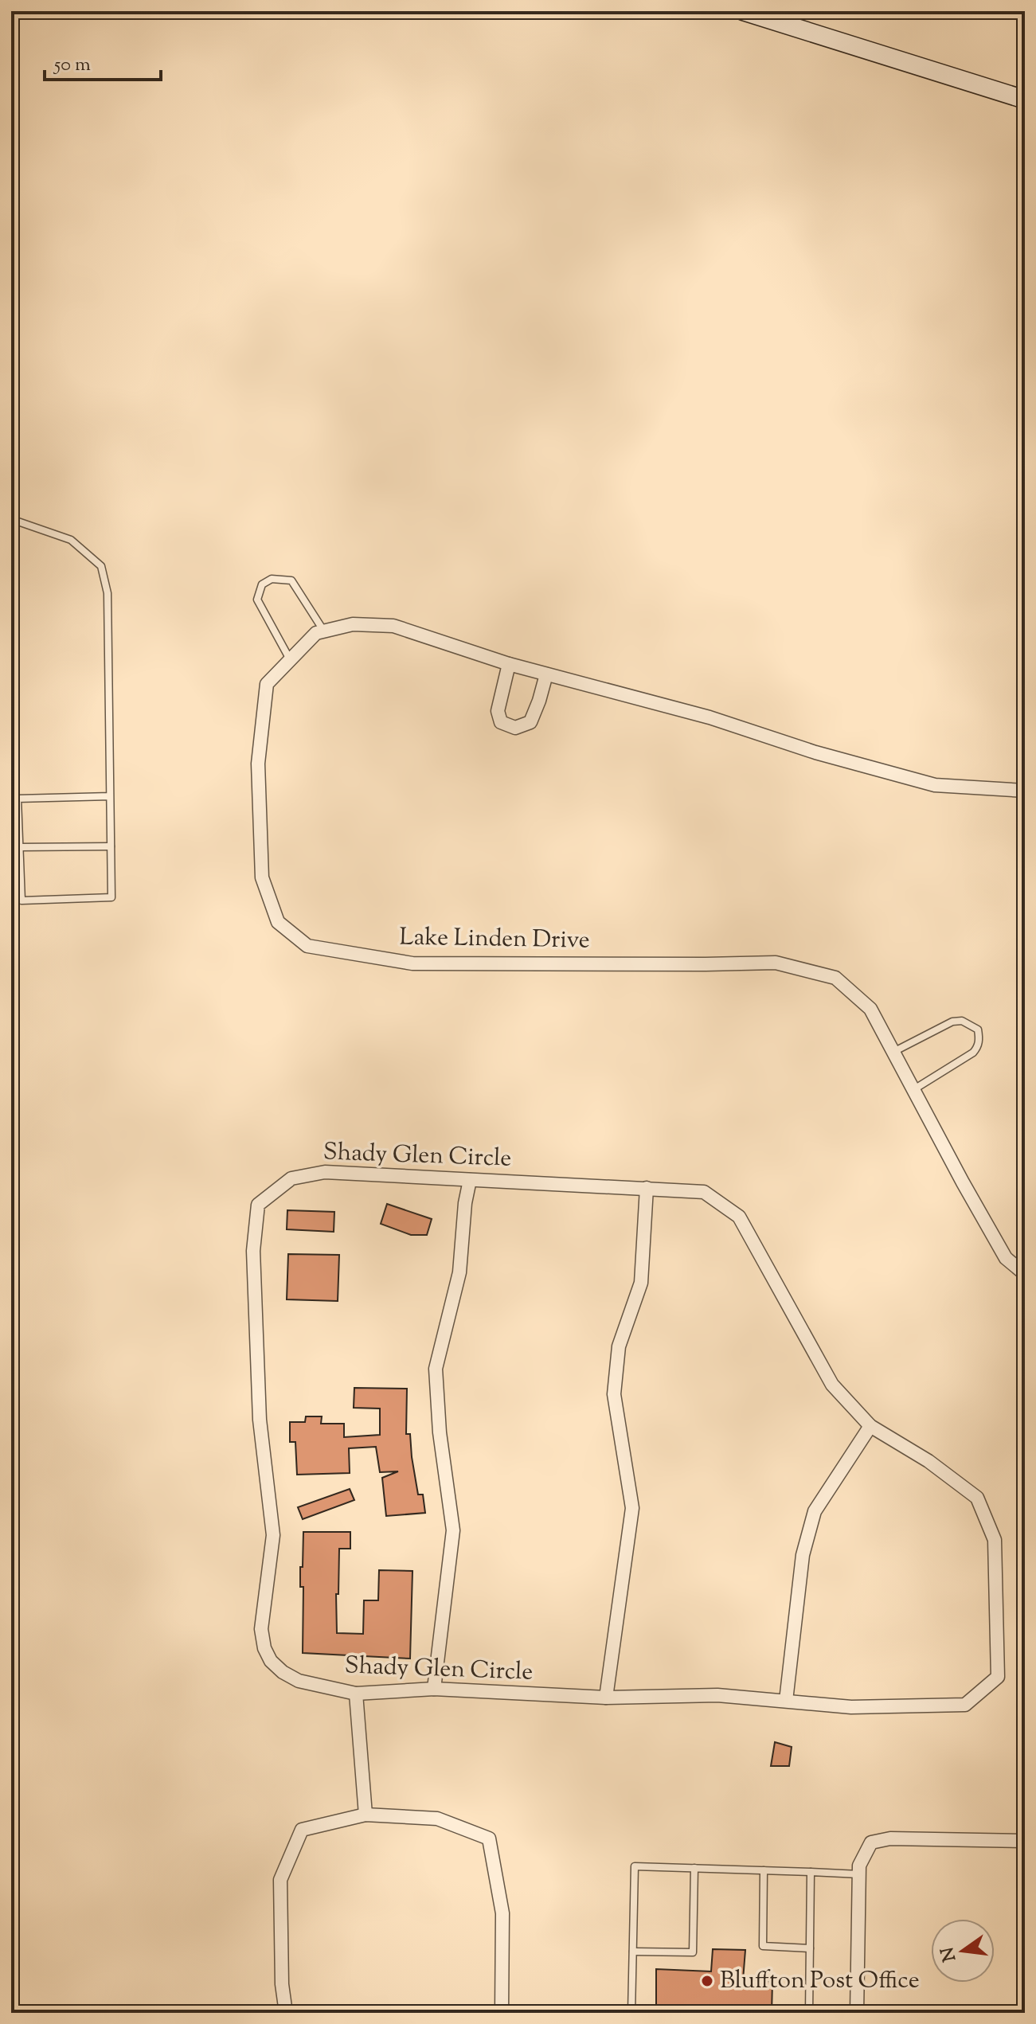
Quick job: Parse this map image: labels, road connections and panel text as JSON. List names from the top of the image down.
{
  "streets": {
    "street": ["Lake Linden Drive", "Shady Glen Circle"]
  },
  "places": ["Bluffton Post Office"],
  "scale_bar": "50 m",
  "north": "left"
}
